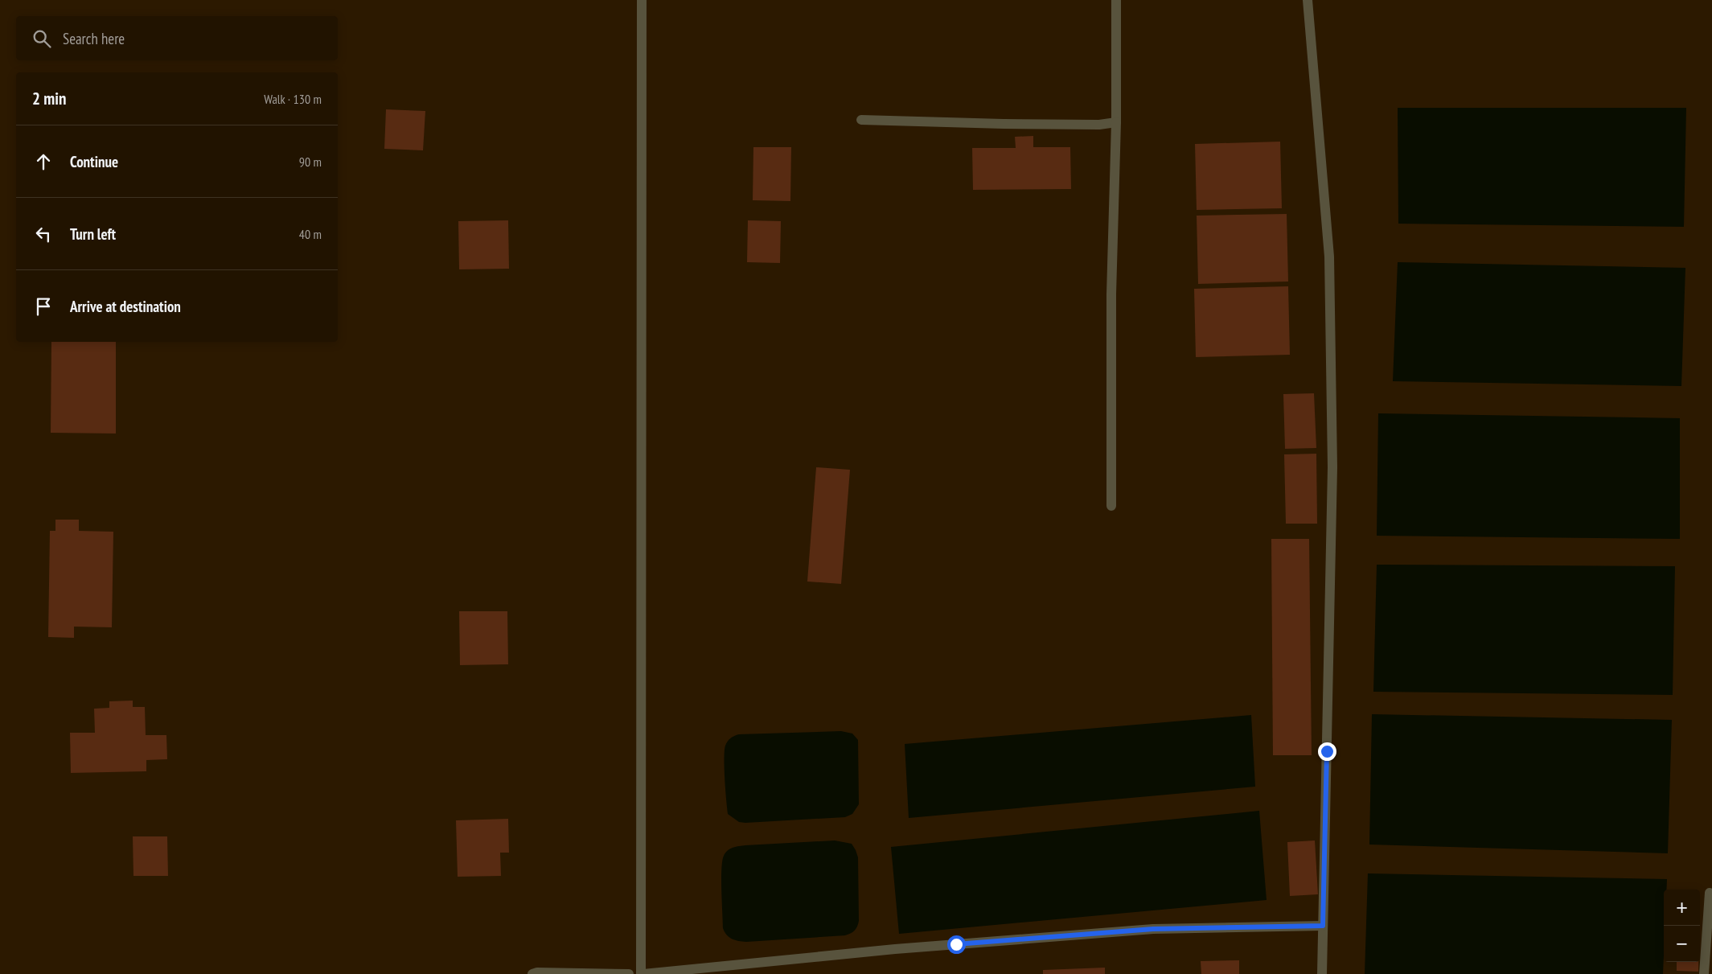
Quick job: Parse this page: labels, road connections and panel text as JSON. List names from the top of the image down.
{
  "page": {
    "search": "Search here",
    "heading": ["2 min", "Walk · 130 m"],
    "list": [
      ["Continue", "90 m"],
      ["Turn left", "40 m"],
      "Arrive at destination"
    ],
    "map_buttons": ["+", "−"]
  }
}
